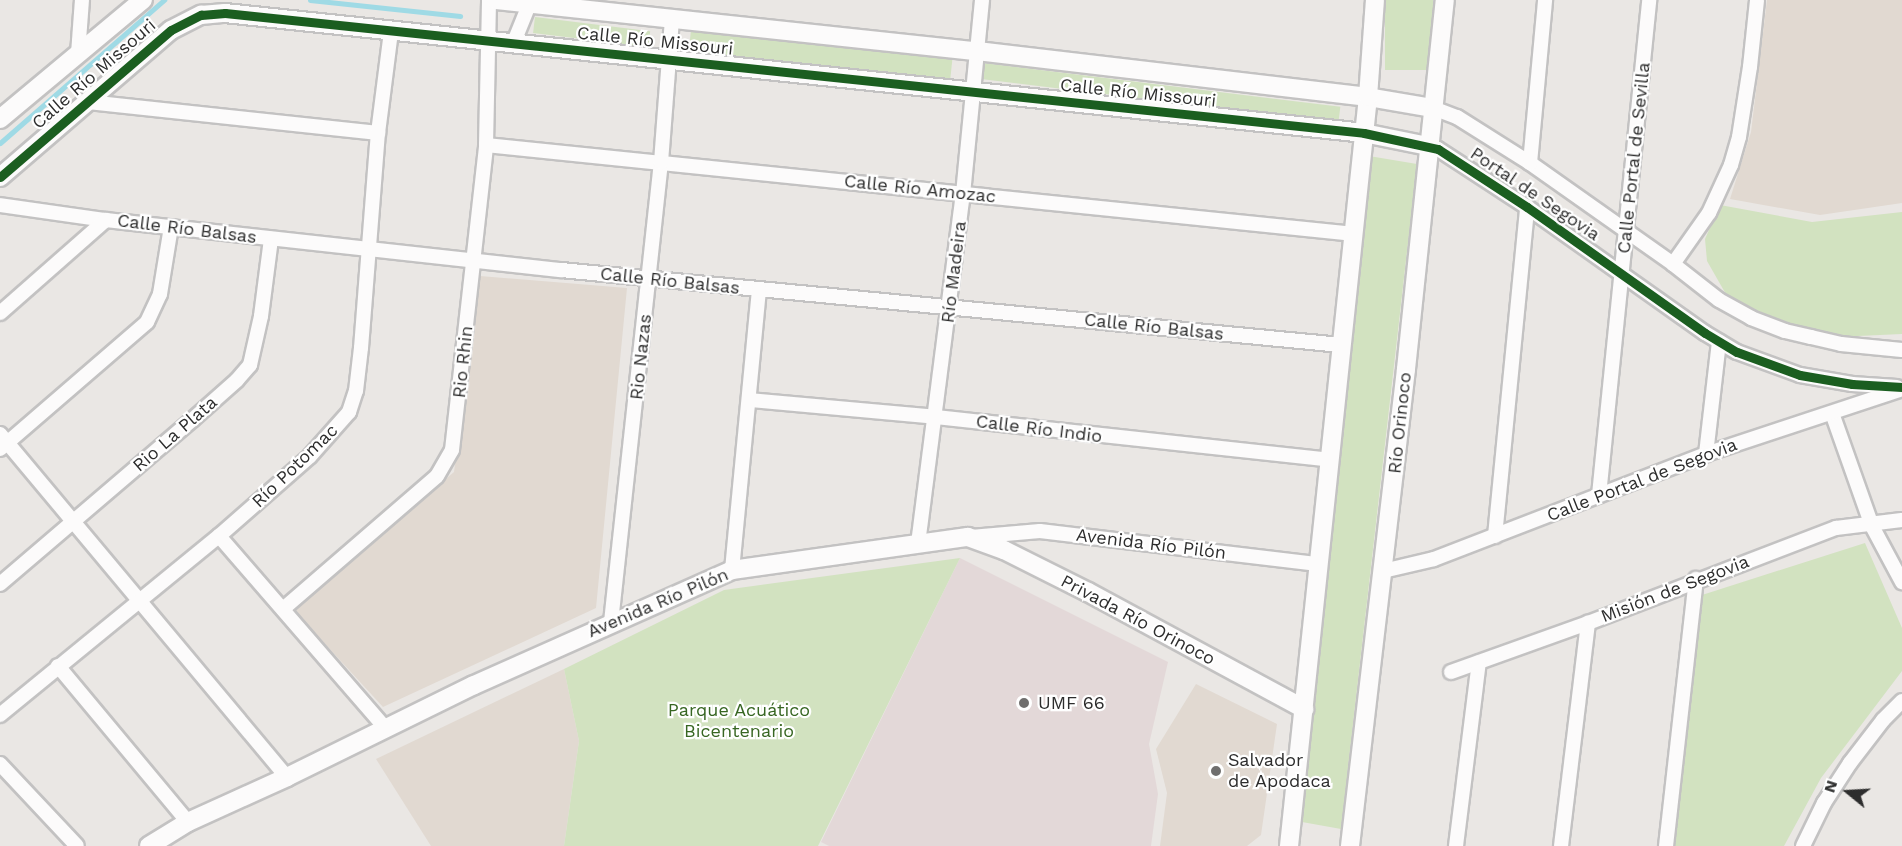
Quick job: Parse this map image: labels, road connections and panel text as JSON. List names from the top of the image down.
{
  "streets": {
    "street": [
      "Calle Río Missouri",
      "Calle Portal de Sevilla",
      "Calle Río Amozac",
      "Portal de Segovia",
      "Calle Río Balsas",
      "Río Madeira",
      "Rio Nazas",
      "Rio Rhin",
      "Río Orinoco",
      "Calle Río Indio",
      "Rio La Plata",
      "Río Potomac",
      "Calle Portal de Segovia",
      "Avenida Río Pilón",
      "Misión de Segovia",
      "Privada Río Orinoco"
    ]
  },
  "crossings": [
    ["Calle Río Missouri", "Portal de Segovia"],
    ["Calle Río Missouri", "Río Madeira"],
    ["Calle Río Missouri", "Rio Nazas"],
    ["Calle Río Missouri", "Rio Rhin"],
    ["Calle Río Missouri", "Río Orinoco"],
    ["Calle Río Missouri", "Río Potomac"],
    ["Calle Portal de Sevilla", "Portal de Segovia"],
    ["Calle Portal de Sevilla", "Calle Portal de Segovia"],
    ["Calle Río Amozac", "Río Madeira"],
    ["Calle Río Amozac", "Rio Nazas"],
    ["Calle Río Amozac", "Rio Rhin"],
    ["Portal de Segovia", "Río Orinoco"],
    ["Portal de Segovia", "Calle Portal de Segovia"],
    ["Calle Río Balsas", "Río Madeira"],
    ["Calle Río Balsas", "Rio Nazas"],
    ["Calle Río Balsas", "Rio Rhin"],
    ["Calle Río Balsas", "Rio La Plata"],
    ["Calle Río Balsas", "Río Potomac"],
    ["Río Madeira", "Calle Río Indio"],
    ["Río Madeira", "Avenida Río Pilón"],
    ["Rio Nazas", "Avenida Río Pilón"],
    ["Río Orinoco", "Calle Portal de Segovia"],
    ["Avenida Río Pilón", "Privada Río Orinoco"]
  ],
  "parks": ["Parque Acuático Bicentenario"],
  "places": ["UMF 66", "Salvador de Apodaca"],
  "north": "left"
}
